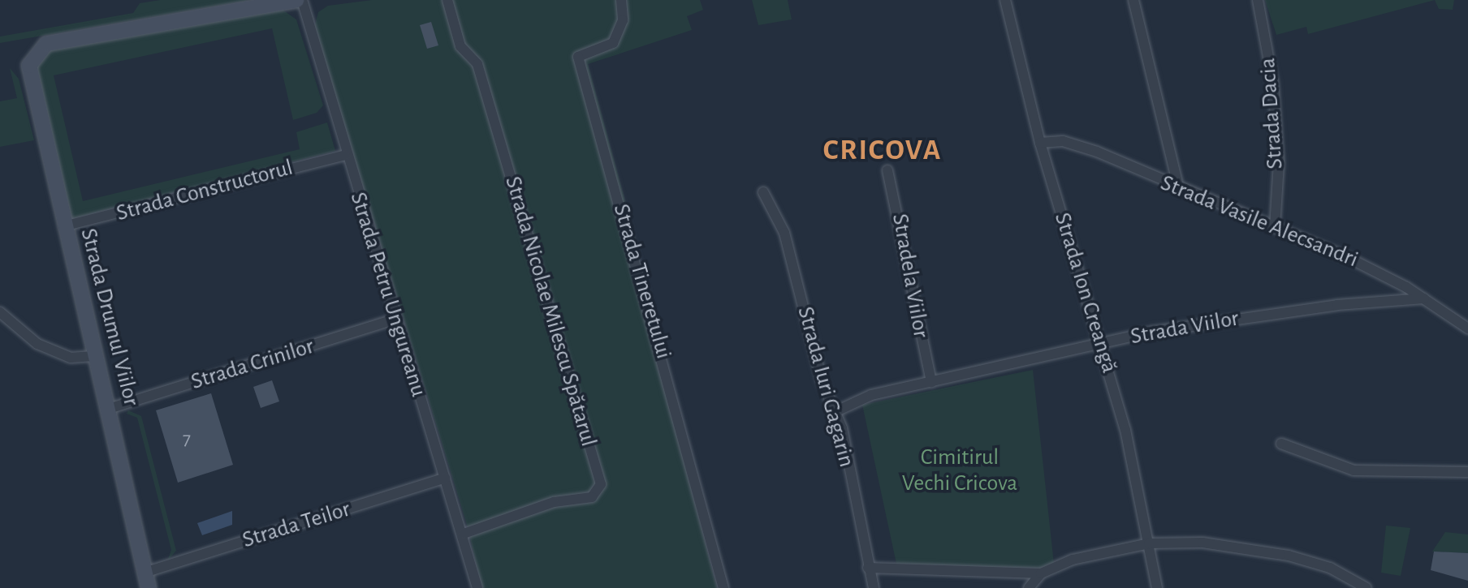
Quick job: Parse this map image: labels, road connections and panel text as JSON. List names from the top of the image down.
{
  "streets": {
    "street": [
      "Strada Dacia",
      "Strada Constructorul",
      "Strada Vasile Alecsandri",
      "Stradela Viilor",
      "Strada Tineretului",
      "Strada Ion Creangă",
      "Strada Petru Ungureanu",
      "Strada Nicolae Milescu Spătarul",
      "Strada Drumul Viilor",
      "Strada Viilor",
      "Strada Crinilor",
      "Strada Iuri Gagarin",
      "Strada Teilor"
    ]
  },
  "crossings": [
    ["Strada Dacia", "Strada Vasile Alecsandri"],
    ["Strada Constructorul", "Strada Petru Ungureanu"],
    ["Strada Constructorul", "Strada Drumul Viilor"],
    ["Strada Vasile Alecsandri", "Strada Ion Creangă"],
    ["Strada Vasile Alecsandri", "Strada Viilor"],
    ["Stradela Viilor", "Strada Viilor"],
    ["Strada Ion Creangă", "Strada Viilor"],
    ["Strada Petru Ungureanu", "Strada Nicolae Milescu Spătarul"],
    ["Strada Petru Ungureanu", "Strada Crinilor"],
    ["Strada Petru Ungureanu", "Strada Teilor"],
    ["Strada Drumul Viilor", "Strada Crinilor"],
    ["Strada Drumul Viilor", "Strada Teilor"],
    ["Strada Viilor", "Strada Iuri Gagarin"]
  ],
  "districts": ["CRICOVA"],
  "parks": ["Cimitirul Vechi Cricova"],
  "house_numbers": ["7"]
}
